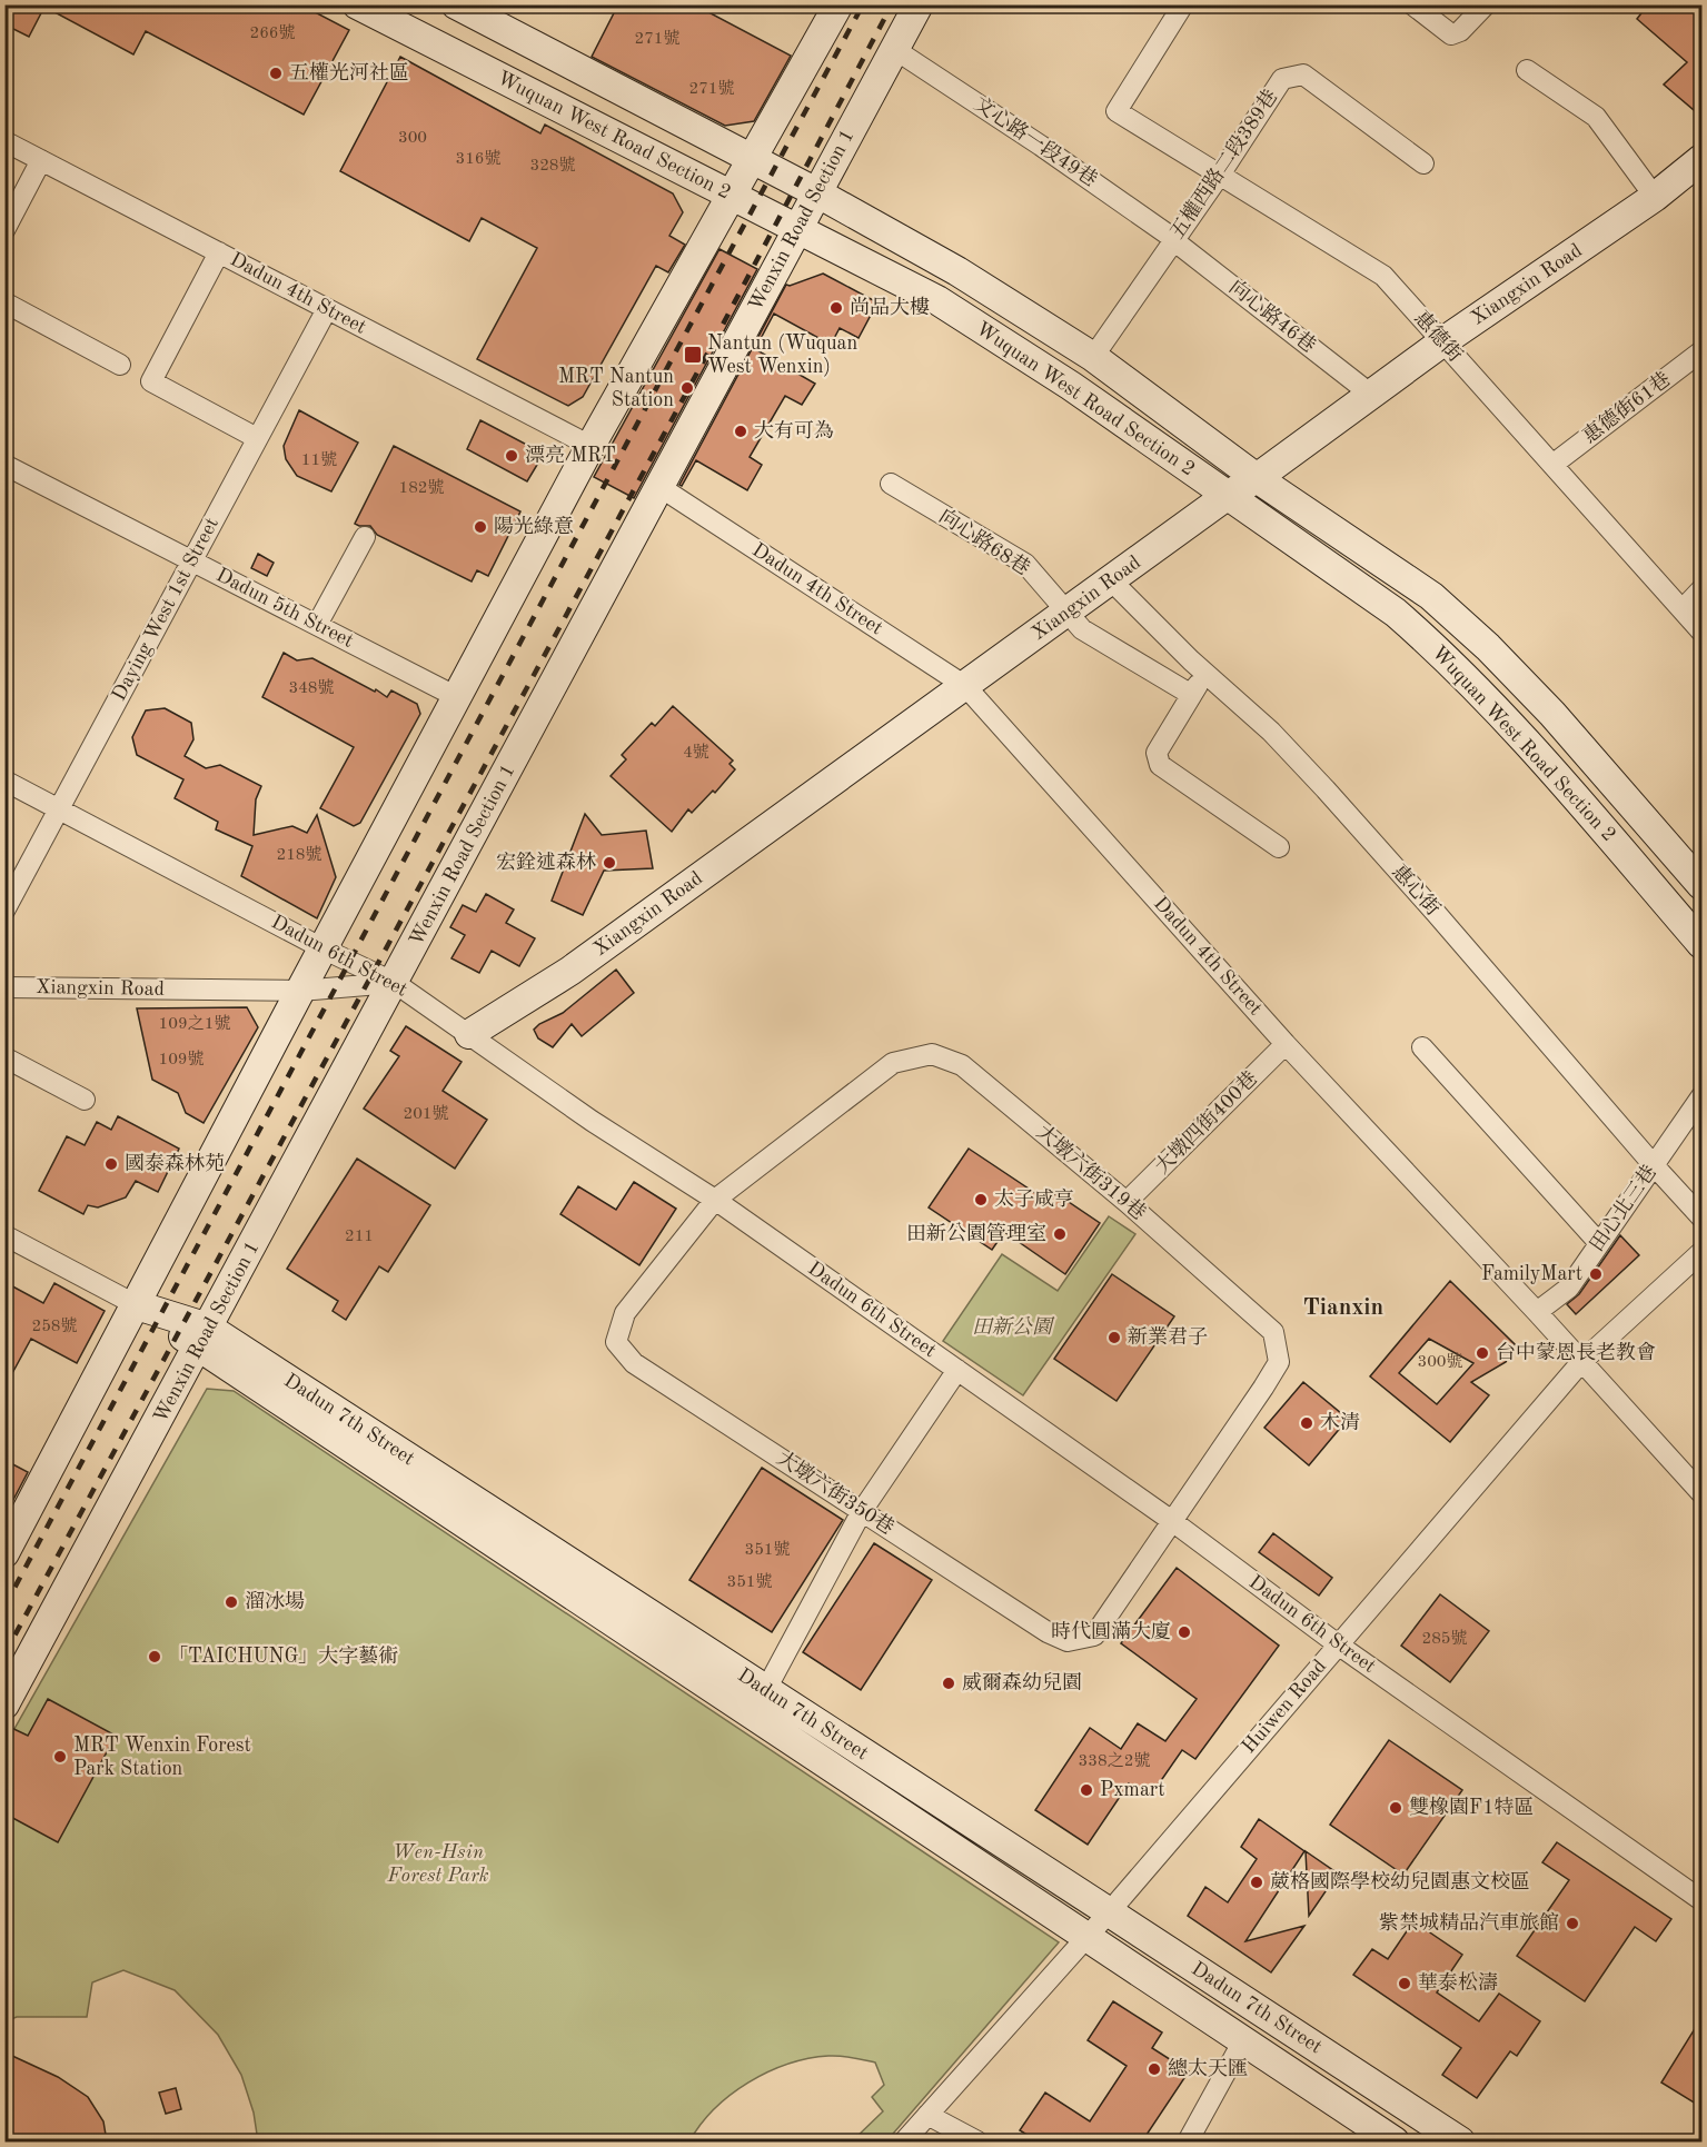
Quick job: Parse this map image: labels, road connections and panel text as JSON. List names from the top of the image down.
{
  "streets": {
    "main road": [
      "Wuquan West Road Section 2",
      "Wenxin Road Section 1",
      "Xiangxin Road",
      "Dadun 7th Street"
    ],
    "street": [
      "文心路一段49巷",
      "五權西路二段389巷",
      "Dadun 4th Street",
      "向心路46巷",
      "惠德街",
      "惠德街61巷",
      "向心路68巷",
      "Dadun 5th Street",
      "Daying West 1st Street",
      "惠心街",
      "Dadun 6th Street",
      "大墩四街400巷",
      "大墩六街319巷",
      "田心北三巷",
      "大墩六街350巷",
      "Huiwen Road"
    ]
  },
  "crossings": [
    ["Wuquan West Road Section 2", "五權西路二段389巷"],
    ["Wuquan West Road Section 2", "Wenxin Road Section 1"],
    ["Wuquan West Road Section 2", "Xiangxin Road"],
    ["文心路一段49巷", "五權西路二段389巷"],
    ["文心路一段49巷", "Wenxin Road Section 1"],
    ["文心路一段49巷", "向心路46巷"],
    ["五權西路二段389巷", "向心路46巷"],
    ["五權西路二段389巷", "惠德街"],
    ["Wenxin Road Section 1", "Xiangxin Road"],
    ["Wenxin Road Section 1", "Dadun 4th Street"],
    ["Wenxin Road Section 1", "Dadun 6th Street"],
    ["Wenxin Road Section 1", "Dadun 7th Street"],
    ["Xiangxin Road", "Dadun 4th Street"],
    ["Xiangxin Road", "向心路46巷"],
    ["Xiangxin Road", "惠德街"],
    ["Xiangxin Road", "向心路68巷"],
    ["Xiangxin Road", "惠心街"],
    ["Xiangxin Road", "Dadun 6th Street"],
    ["Dadun 4th Street", "Daying West 1st Street"],
    ["Dadun 4th Street", "大墩四街400巷"],
    ["Dadun 4th Street", "田心北三巷"],
    ["Dadun 4th Street", "Huiwen Road"],
    ["惠德街", "惠德街61巷"],
    ["Dadun 5th Street", "Daying West 1st Street"],
    ["Daying West 1st Street", "Dadun 6th Street"],
    ["惠心街", "田心北三巷"],
    ["Dadun 6th Street", "大墩六街319巷"],
    ["Dadun 6th Street", "大墩六街350巷"],
    ["Dadun 6th Street", "Huiwen Road"],
    ["大墩四街400巷", "大墩六街319巷"],
    ["大墩六街319巷", "大墩六街350巷"],
    ["Dadun 7th Street", "Huiwen Road"]
  ],
  "districts": ["Tianxin"],
  "parks": ["田新公園", "Wen-Hsin Forest Park"],
  "places": {
    "other": [
      "五權光河社區",
      "尚品大樓",
      "MRT Nantun Station",
      "大有可為",
      "漂亮 MRT",
      "陽光綠意",
      "宏銓述森林",
      "國泰森林苑",
      "太子咸亨",
      "田新公園管理室",
      "FamilyMart",
      "新業君子",
      "台中蒙恩長老教會",
      "木清",
      "溜冰場",
      "時代圓滿大廈",
      "「TAICHUNG」大字藝術",
      "威爾森幼兒園",
      "MRT Wenxin Forest Park Station",
      "Pxmart",
      "雙橡園F1特區",
      "葳格國際學校幼兒園惠文校區",
      "紫禁城精品汽車旅館",
      "華泰松濤",
      "總太天匯"
    ],
    "transit": ["Nantun (Wuquan West Wenxin)"]
  },
  "house_numbers": [
    "266號",
    "271號",
    "271號",
    "300",
    "316號",
    "328號",
    "11號",
    "182號",
    "348號",
    "4號",
    "218號",
    "109之1號",
    "109號",
    "201號",
    "211",
    "258號",
    "300號",
    "351號",
    "351號",
    "285號",
    "338之2號"
  ]
}
